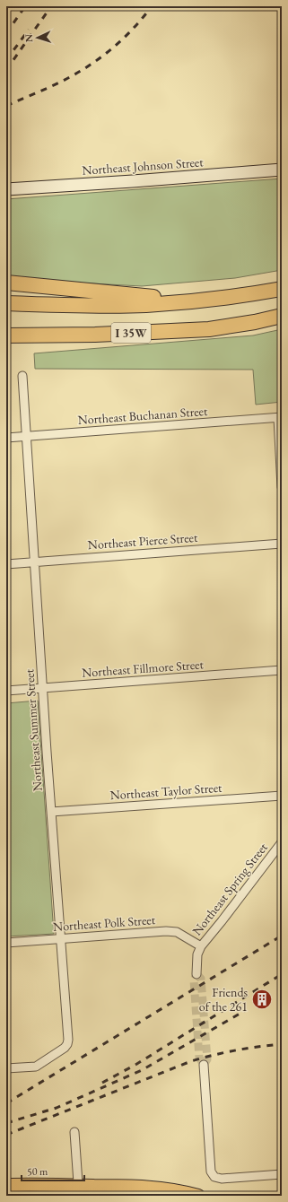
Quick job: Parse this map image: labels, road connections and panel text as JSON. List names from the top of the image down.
{
  "streets": {
    "highway": ["I 35W"],
    "street": [
      "Northeast Johnson Street",
      "Northeast Buchanan Street",
      "Northeast Pierce Street",
      "Northeast Fillmore Street",
      "Northeast Summer Street",
      "Northeast Taylor Street",
      "Northeast Spring Street",
      "Northeast Polk Street"
    ]
  },
  "crossings": [
    ["Northeast Buchanan Street", "Northeast Summer Street"],
    ["Northeast Pierce Street", "Northeast Summer Street"],
    ["Northeast Fillmore Street", "Northeast Summer Street"],
    ["Northeast Summer Street", "Northeast Taylor Street"],
    ["Northeast Summer Street", "Northeast Polk Street"],
    ["Northeast Spring Street", "Northeast Polk Street"]
  ],
  "places": {
    "building": ["Friends of the 261"]
  },
  "scale_bar": "50 m",
  "north": "left"
}
